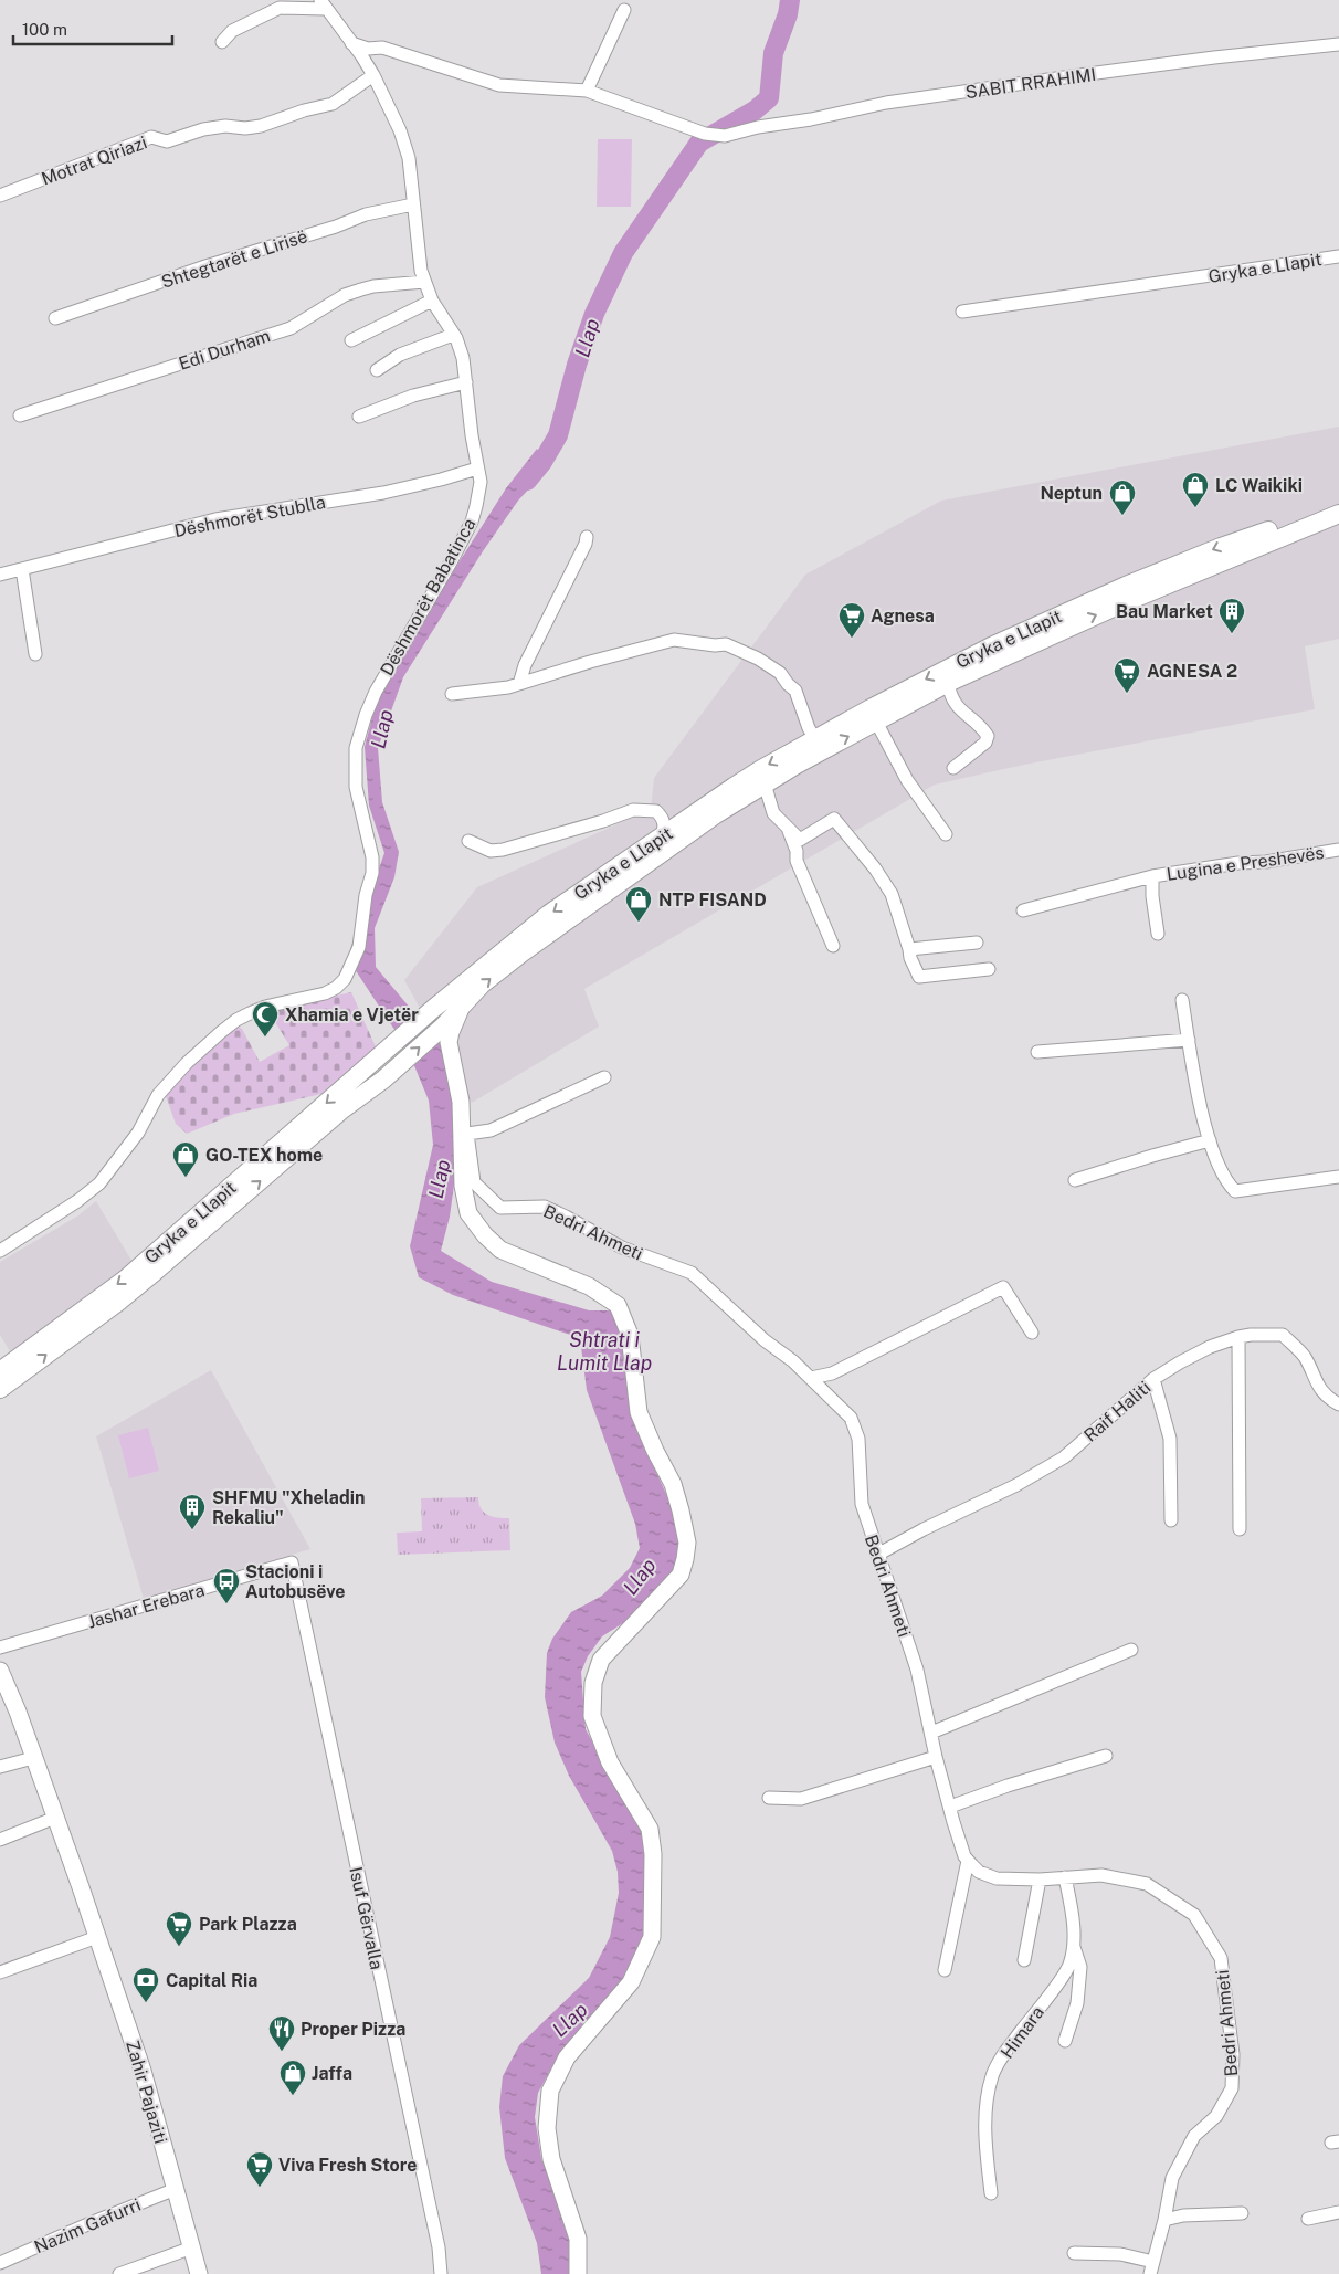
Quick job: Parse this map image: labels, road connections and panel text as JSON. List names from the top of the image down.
{
  "streets": {
    "main road": ["Gryka e Llapit", "Zahir Pajaziti"],
    "street": [
      "SABIT RRAHIMI",
      "Motrat Qiriazi",
      "Shtegtarët e Lirisë",
      "Edi Durham",
      "Dëshmorët Stublla",
      "Dëshmorët Babatinca",
      "Lugina e Preshevës",
      "Bedri Ahmeti",
      "Raif Haliti",
      "Jashar Erebara",
      "Isuf Gërvalla",
      "Himara",
      "Nazim Gafurri"
    ]
  },
  "crossings": [
    ["Motrat Qiriazi", "Dëshmorët Babatinca"],
    ["Shtegtarët e Lirisë", "Dëshmorët Babatinca"],
    ["Edi Durham", "Dëshmorët Babatinca"],
    ["Dëshmorët Stublla", "Dëshmorët Babatinca"],
    ["Bedri Ahmeti", "Raif Haliti"],
    ["Bedri Ahmeti", "Himara"],
    ["Jashar Erebara", "Isuf Gërvalla"],
    ["Zahir Pajaziti", "Nazim Gafurri"]
  ],
  "water": ["Llap", "Shtrati i Lumit Llap"],
  "places": {
    "shop": [
      "LC Waikiki",
      "Neptun",
      "NTP FISAND",
      "GO-TEX home",
      "Jaffa"
    ],
    "building": ["Bau Market", "SHFMU \"Xheladin Rekaliu\""],
    "supermarket": [
      "Agnesa",
      "AGNESA 2",
      "Park Plazza",
      "Viva Fresh Store"
    ],
    "mosque": ["Xhamia e Vjetër"],
    "bus stop": ["Stacioni i Autobusëve"],
    "bank": ["Capital Ria"],
    "restaurant": ["Proper Pizza"]
  },
  "scale_bar": "100 m"
}
